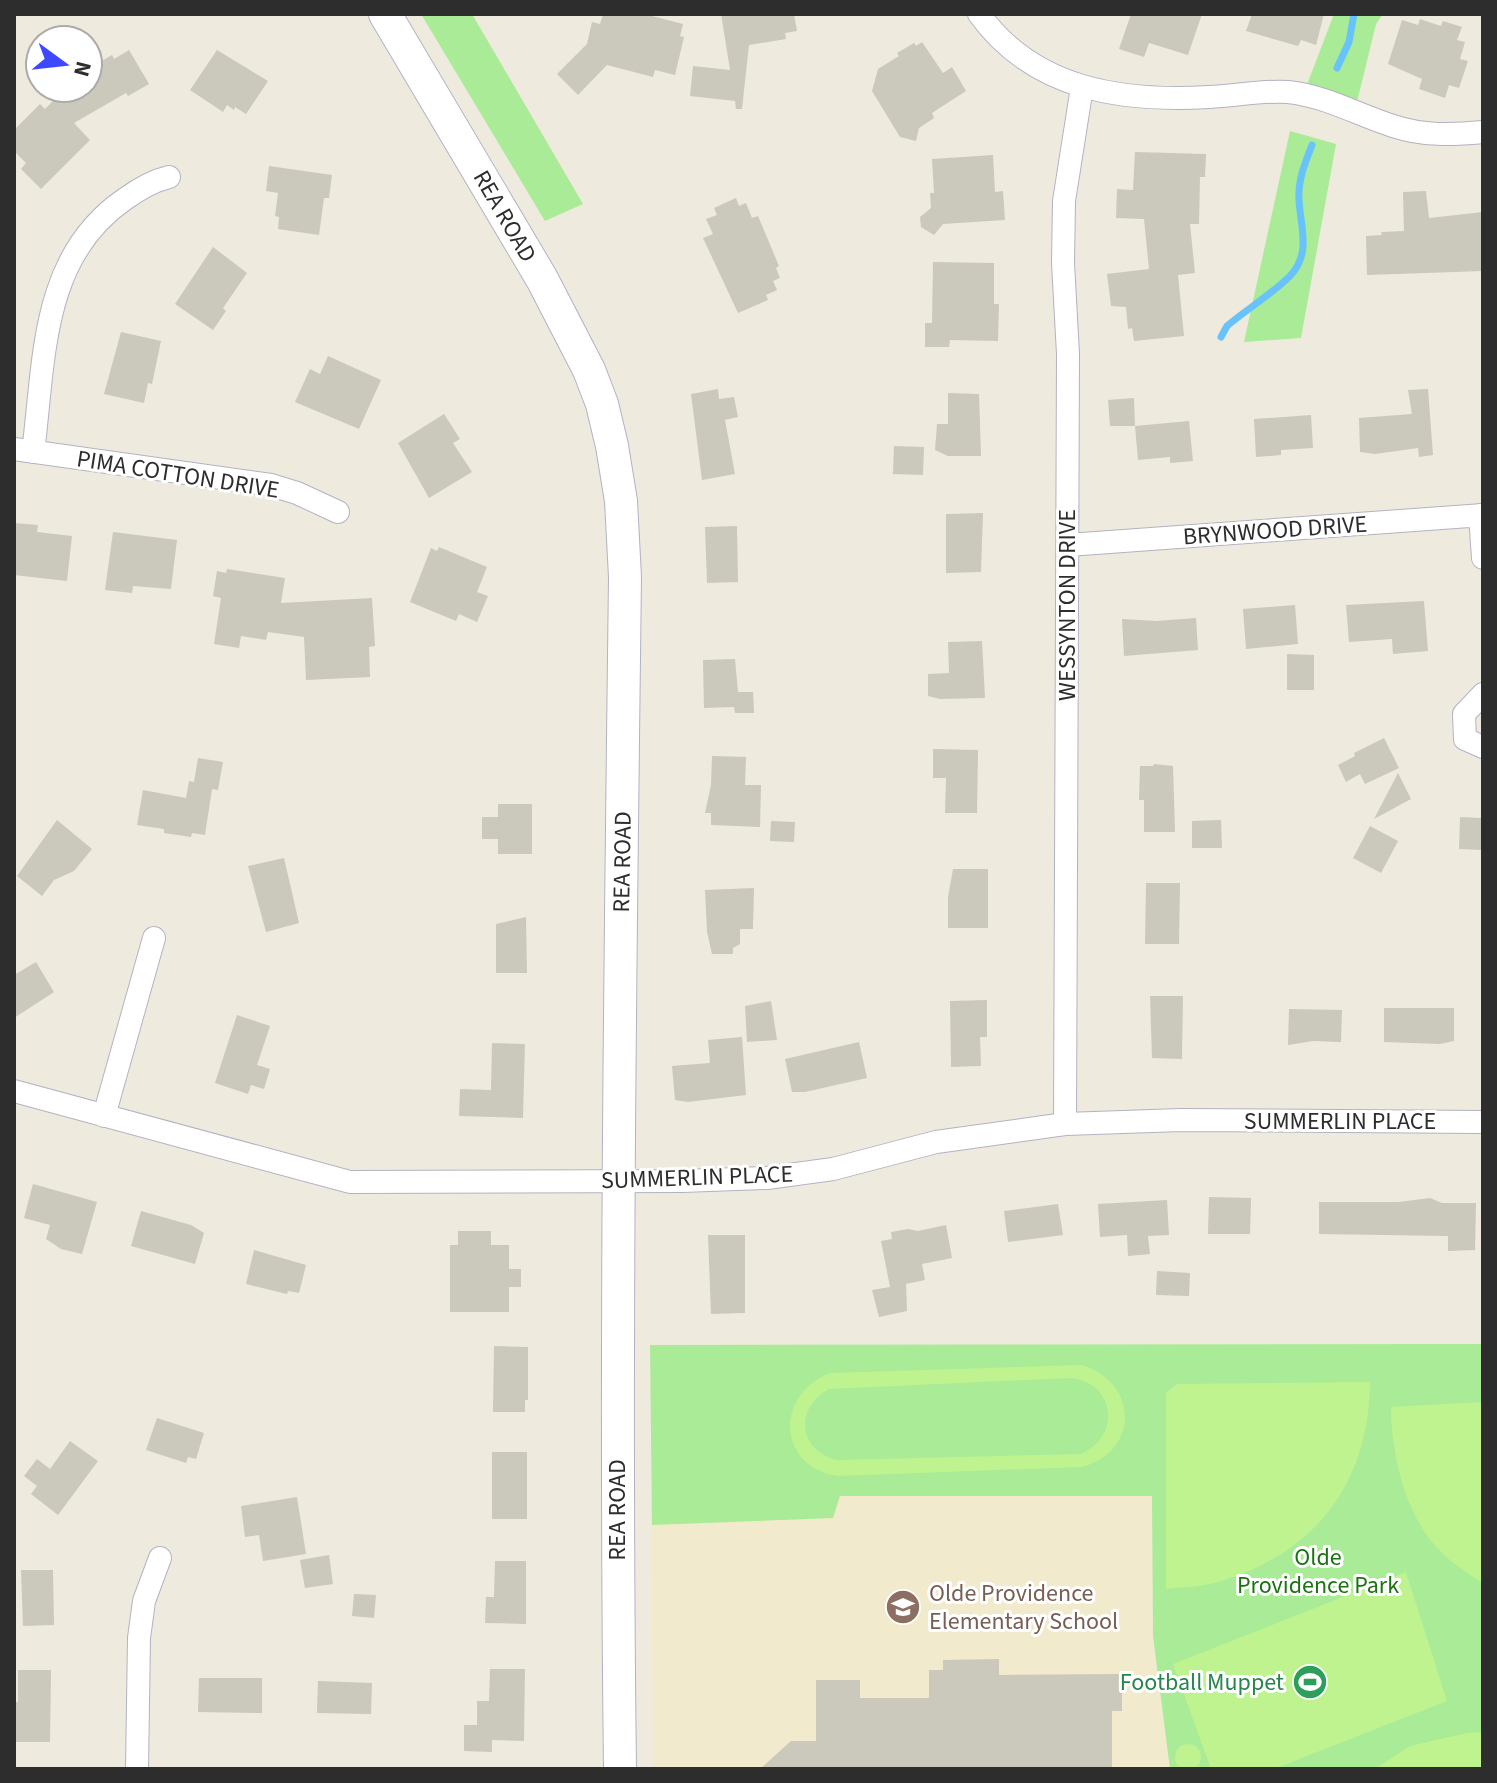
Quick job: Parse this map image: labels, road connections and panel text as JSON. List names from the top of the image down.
{
  "streets": {
    "main road": ["REA ROAD"],
    "street": [
      "PIMA COTTON DRIVE",
      "BRYNWOOD DRIVE",
      "WESSYNTON DRIVE",
      "SUMMERLIN PLACE"
    ]
  },
  "crossings": [
    ["REA ROAD", "SUMMERLIN PLACE"],
    ["BRYNWOOD DRIVE", "WESSYNTON DRIVE"],
    ["WESSYNTON DRIVE", "SUMMERLIN PLACE"]
  ],
  "parks": ["Olde Providence Park"],
  "places": {
    "school or university": ["Olde Providence Elementary School"],
    "sports": ["Football Muppet"]
  },
  "north": "right"
}
